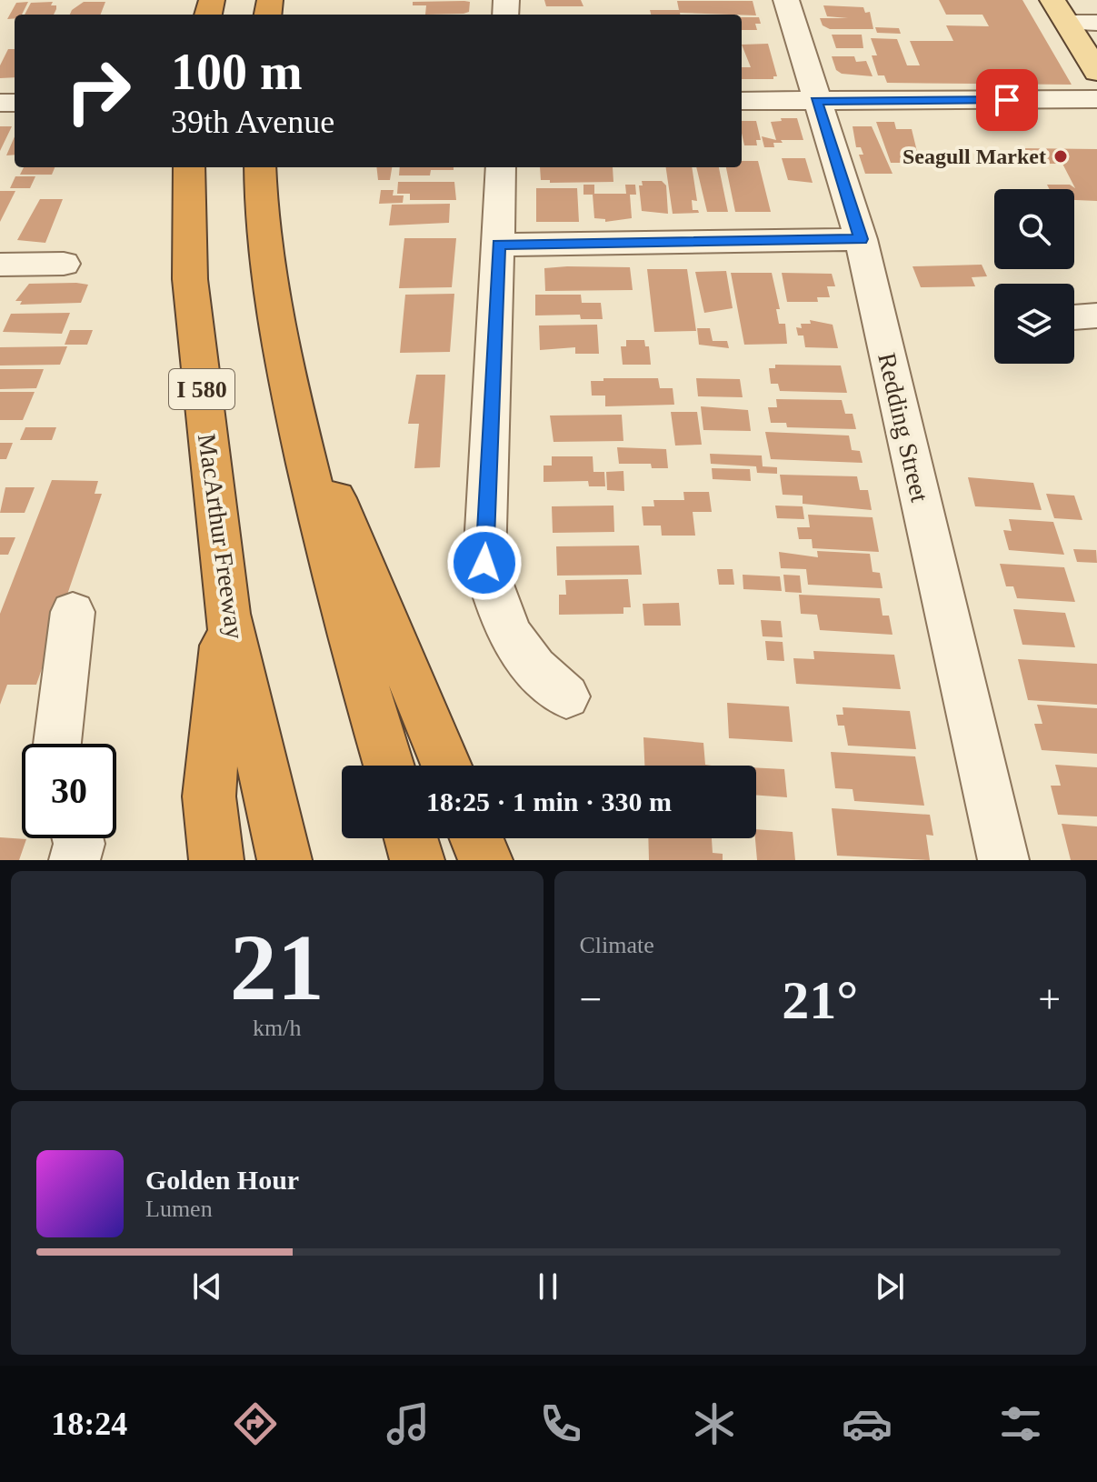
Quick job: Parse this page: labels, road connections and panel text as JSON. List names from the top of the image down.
{
  "streets": {
    "highway": ["I 580", "MacArthur Freeway"],
    "street": ["Redding Street"]
  },
  "places": ["Seagull Market"],
  "page": {
    "turn": ["100 m", "39th Avenue"],
    "limit": "30",
    "trip": "18:25 · 1 min · 330 m",
    "tile": [
      ["21", "km/h"],
      "Climate"
    ],
    "heat": ["−", "21°", "+"],
    "song": ["Golden Hour", "Lumen"],
    "tabs": "18:24"
  }
}
